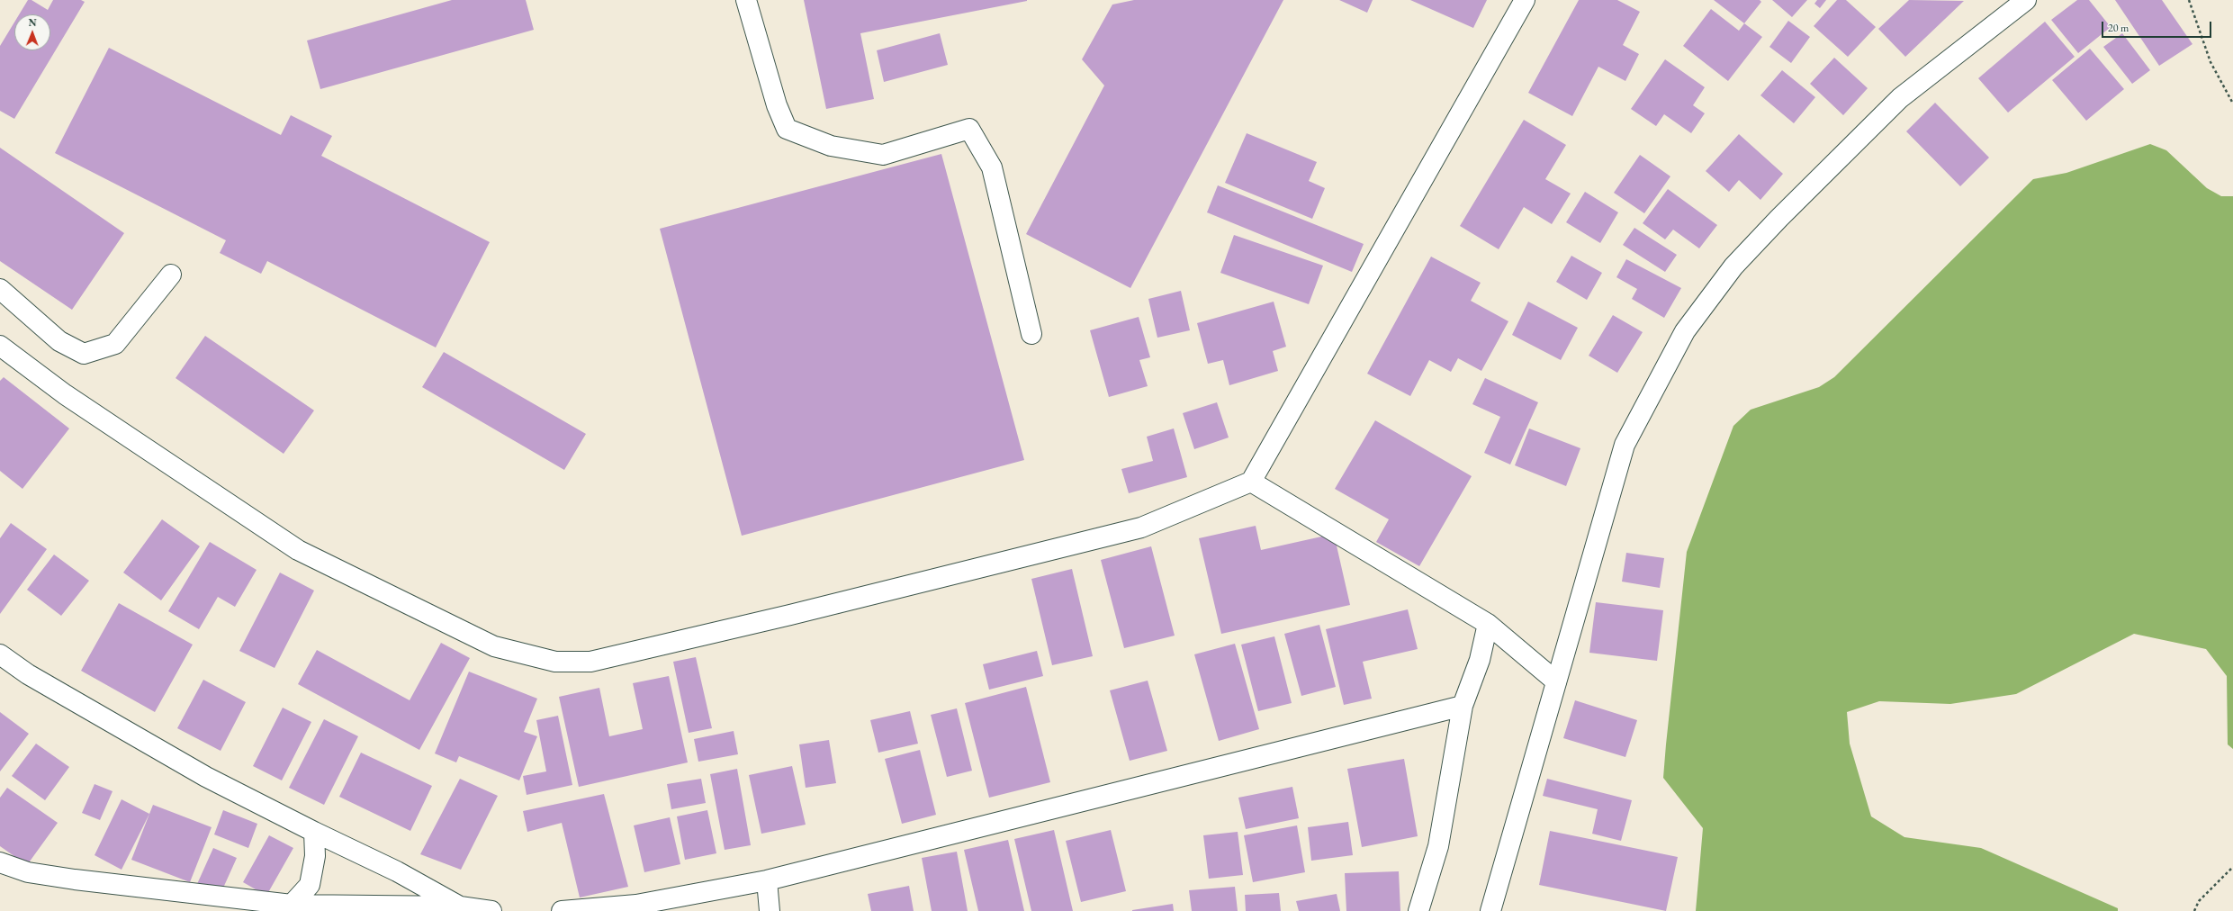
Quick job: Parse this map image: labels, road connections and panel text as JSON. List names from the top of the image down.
{
  "scale_bar": "20 m",
  "north": "top"
}
